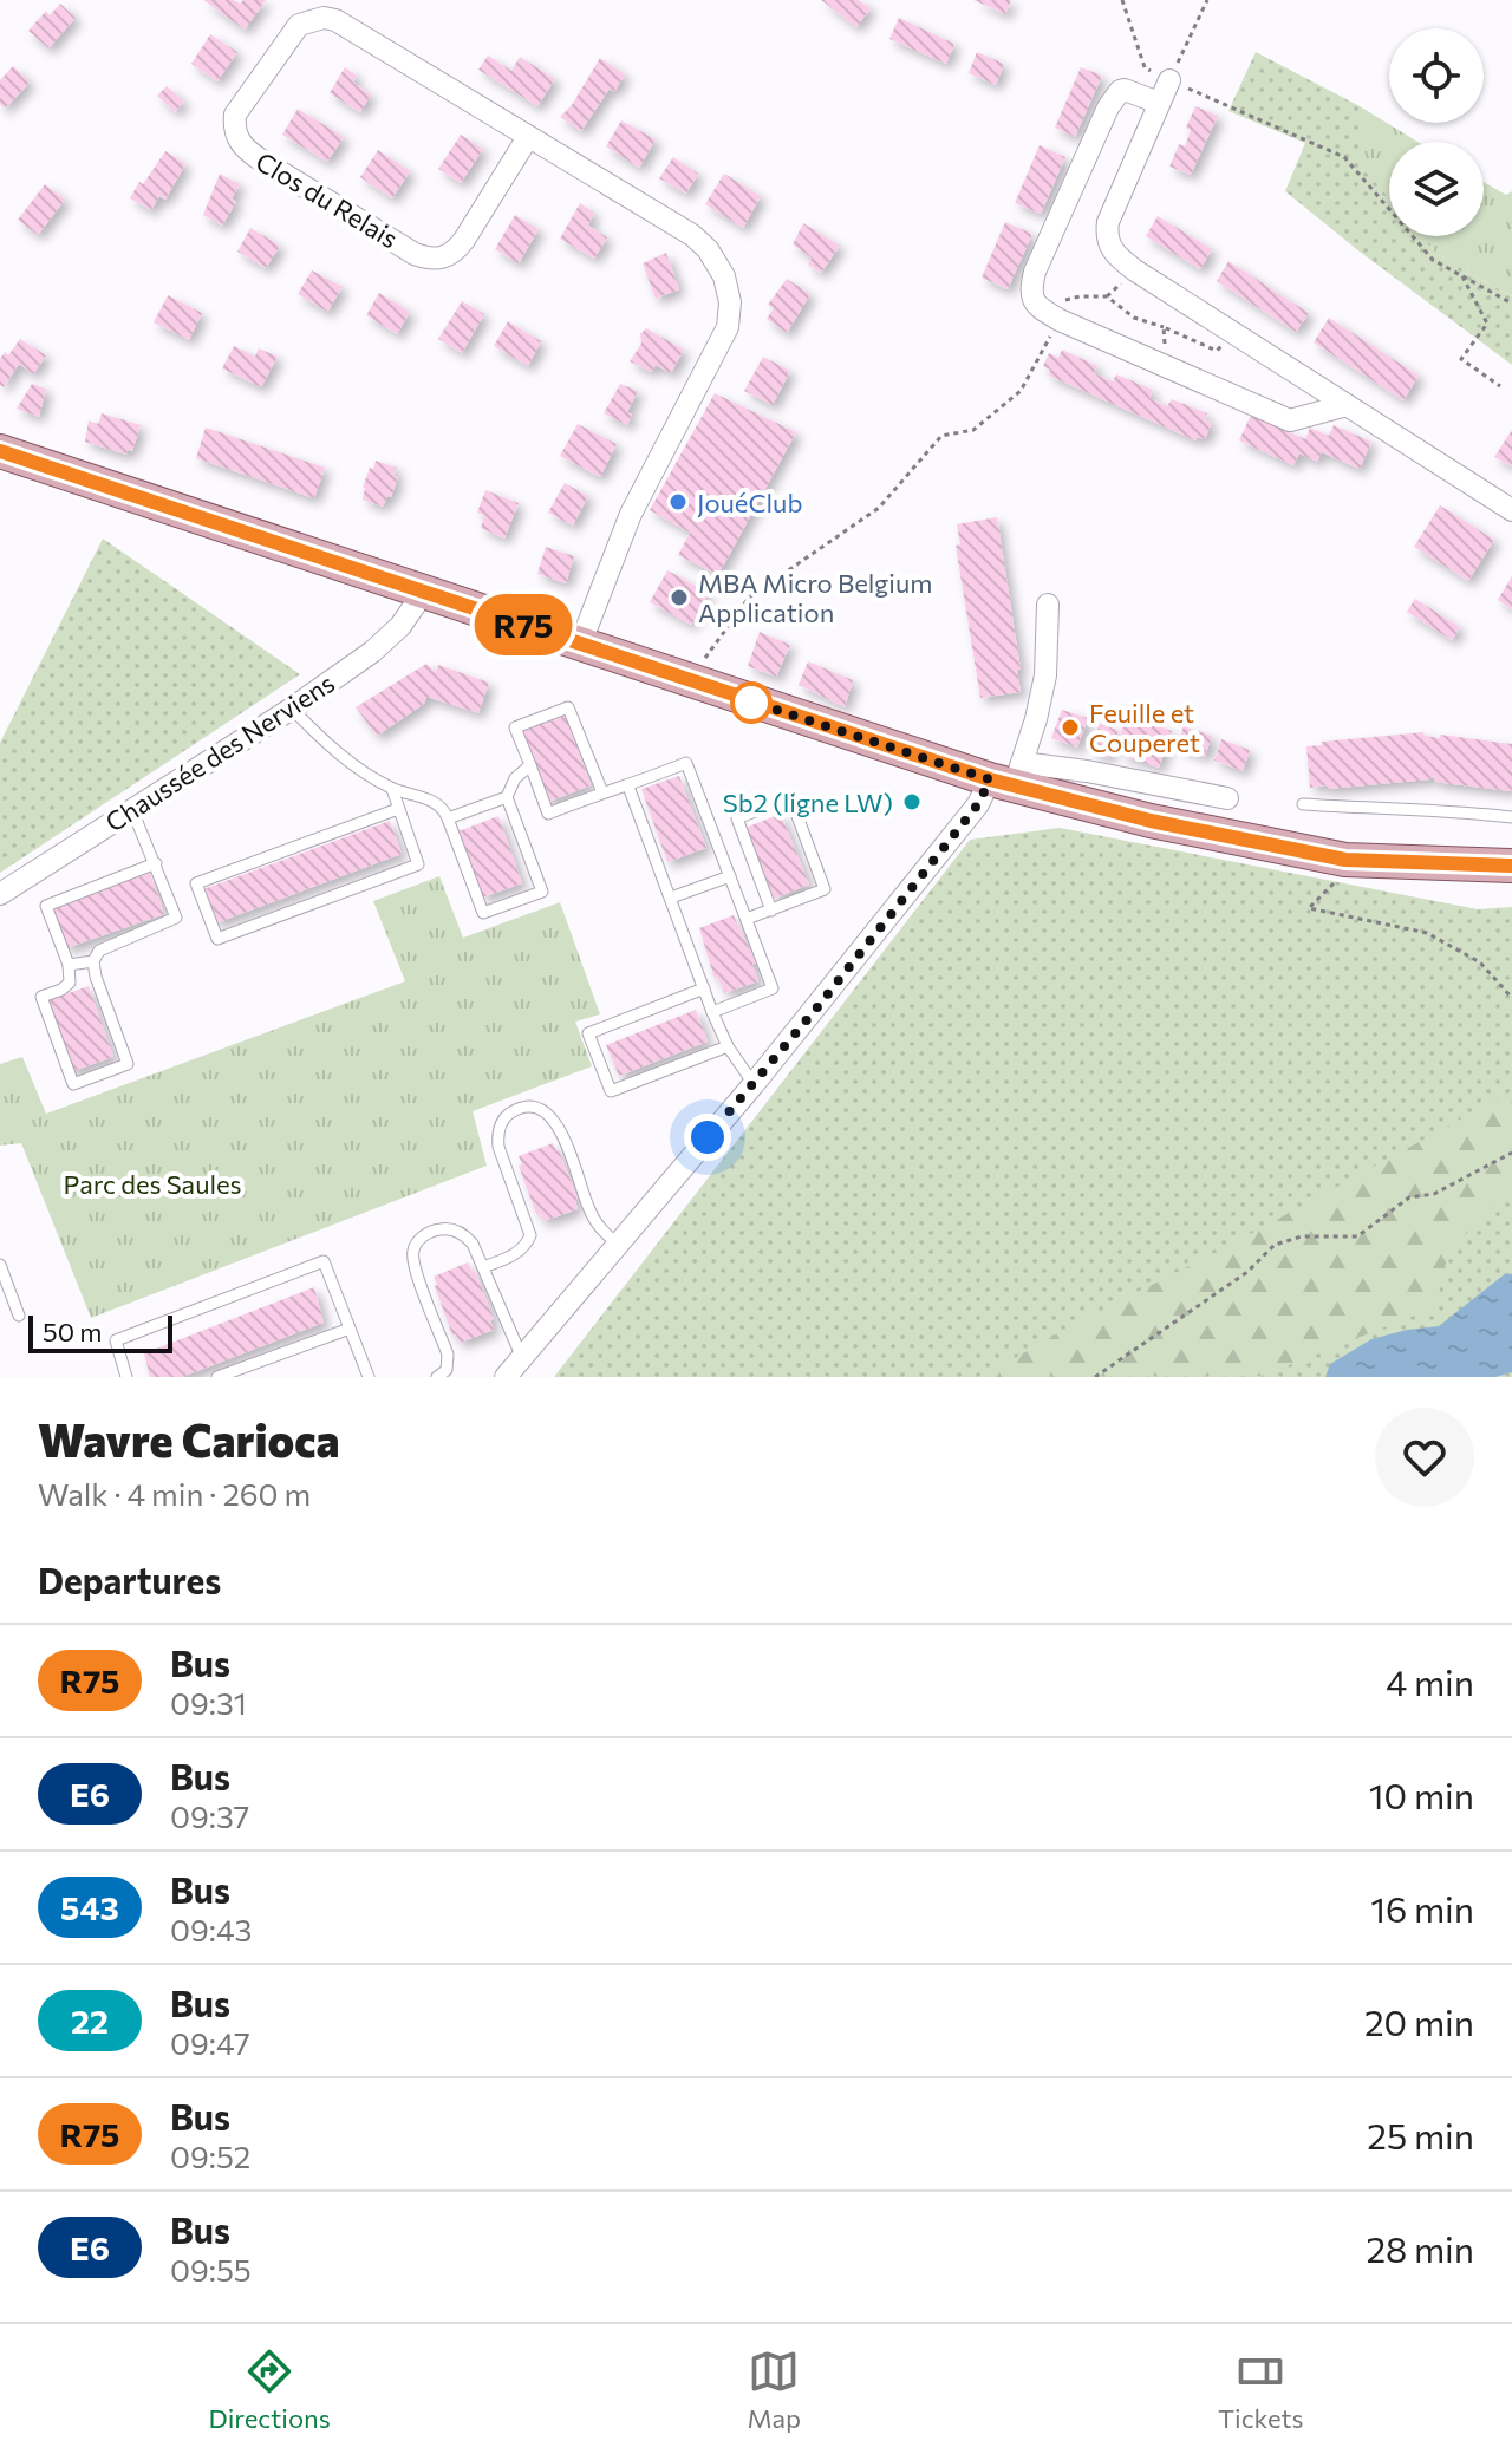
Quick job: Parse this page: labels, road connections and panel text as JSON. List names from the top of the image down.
{
  "streets": {
    "street": ["Clos du Relais", "Chaussée des Nerviens"]
  },
  "parks": ["Parc des Saules"],
  "places": [
    "JouéClub",
    "MBA Micro Belgium Application",
    "Feuille et Couperet",
    "Sb2 (ligne LW)"
  ],
  "lines": ["bus line R75"],
  "scale_bar": "50 m",
  "page": {
    "on_map": "R75",
    "scale": "50 m",
    "heading": [
      ["Wavre Carioca", "Walk · 4 min · 260 m"],
      "Departures"
    ],
    "list": [
      {
        "mark": "R75",
        "name": "Bus",
        "note": "09:31",
        "value": "4 min"
      },
      {
        "mark": "E6",
        "name": "Bus",
        "note": "09:37",
        "value": "10 min"
      },
      {
        "mark": "543",
        "name": "Bus",
        "note": "09:43",
        "value": "16 min"
      },
      {
        "mark": "22",
        "name": "Bus",
        "note": "09:47",
        "value": "20 min"
      },
      {
        "mark": "R75",
        "name": "Bus",
        "note": "09:52",
        "value": "25 min"
      },
      {
        "mark": "E6",
        "name": "Bus",
        "note": "09:55",
        "value": "28 min"
      }
    ],
    "tabs": ["Directions", "Map", "Tickets"]
  }
}
